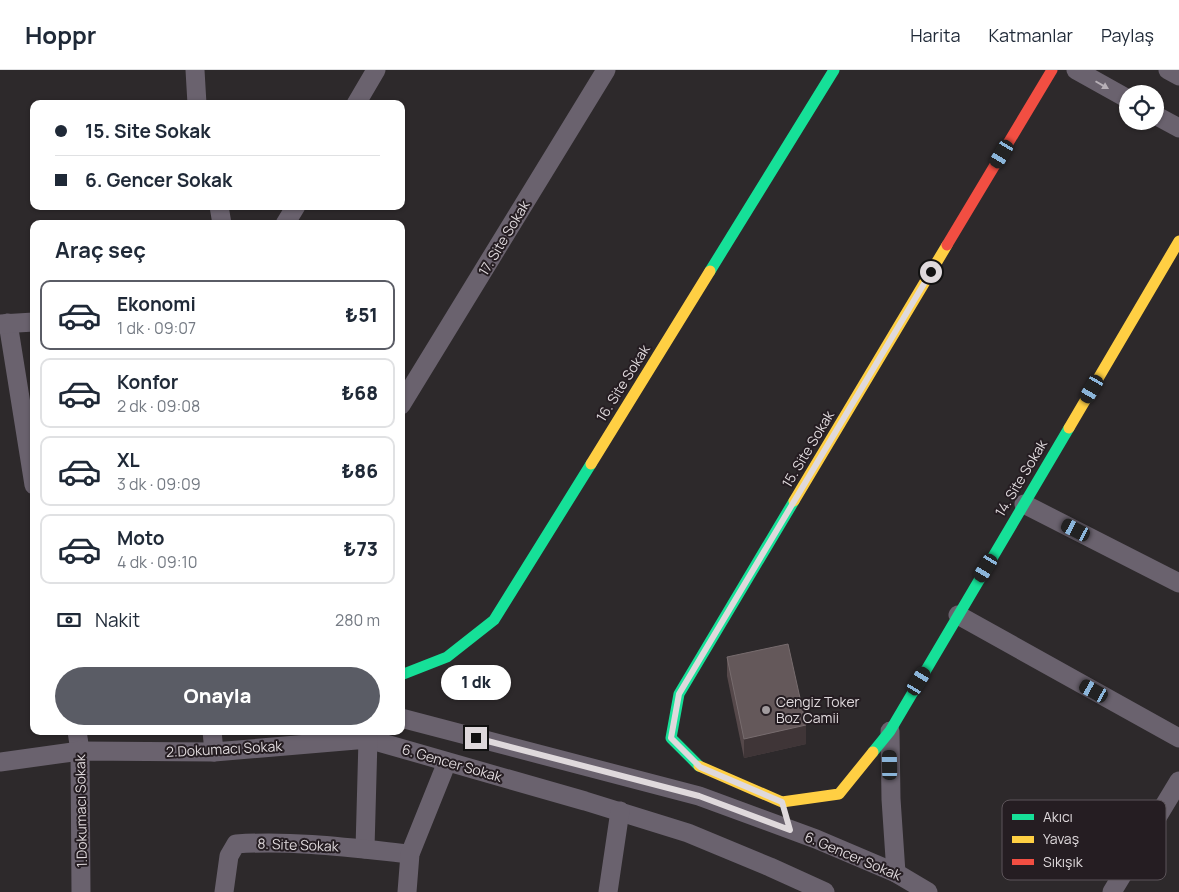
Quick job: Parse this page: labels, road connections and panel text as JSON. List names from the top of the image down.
{
  "streets": {
    "street": [
      "17. Site Sokak",
      "16. Site Sokak",
      "15. Site Sokak",
      "14. Site Sokak",
      "2.Dokumacı Sokak",
      "6. Gencer Sokak",
      "1.Dokumacı Sokak",
      "8. Site Sokak"
    ]
  },
  "crossings": [
    ["15. Site Sokak", "14. Site Sokak"],
    ["2.Dokumacı Sokak", "6. Gencer Sokak"],
    ["2.Dokumacı Sokak", "1.Dokumacı Sokak"]
  ],
  "places": ["Cengiz Toker Boz Camii"],
  "legend": ["Akıcı", "Yavaş", "Sıkışık"],
  "page": {
    "header": "Hoppr",
    "nav": ["Harita", "Katmanlar", "Paylaş"],
    "banner": ["15. Site Sokak", "6. Gencer Sokak"],
    "heading": "Araç seç",
    "list": [
      {
        "name": "Ekonomi",
        "note": "1 dk · 09:07",
        "value": "₺51"
      },
      {
        "name": "Konfor",
        "note": "2 dk · 09:08",
        "value": "₺68"
      },
      {
        "name": "XL",
        "note": "3 dk · 09:09",
        "value": "₺86"
      },
      {
        "name": "Moto",
        "note": "4 dk · 09:10",
        "value": "₺73"
      }
    ],
    "pay": ["Nakit", "280 m"],
    "buttons": "Onayla",
    "bubble": "1 dk"
  }
}
